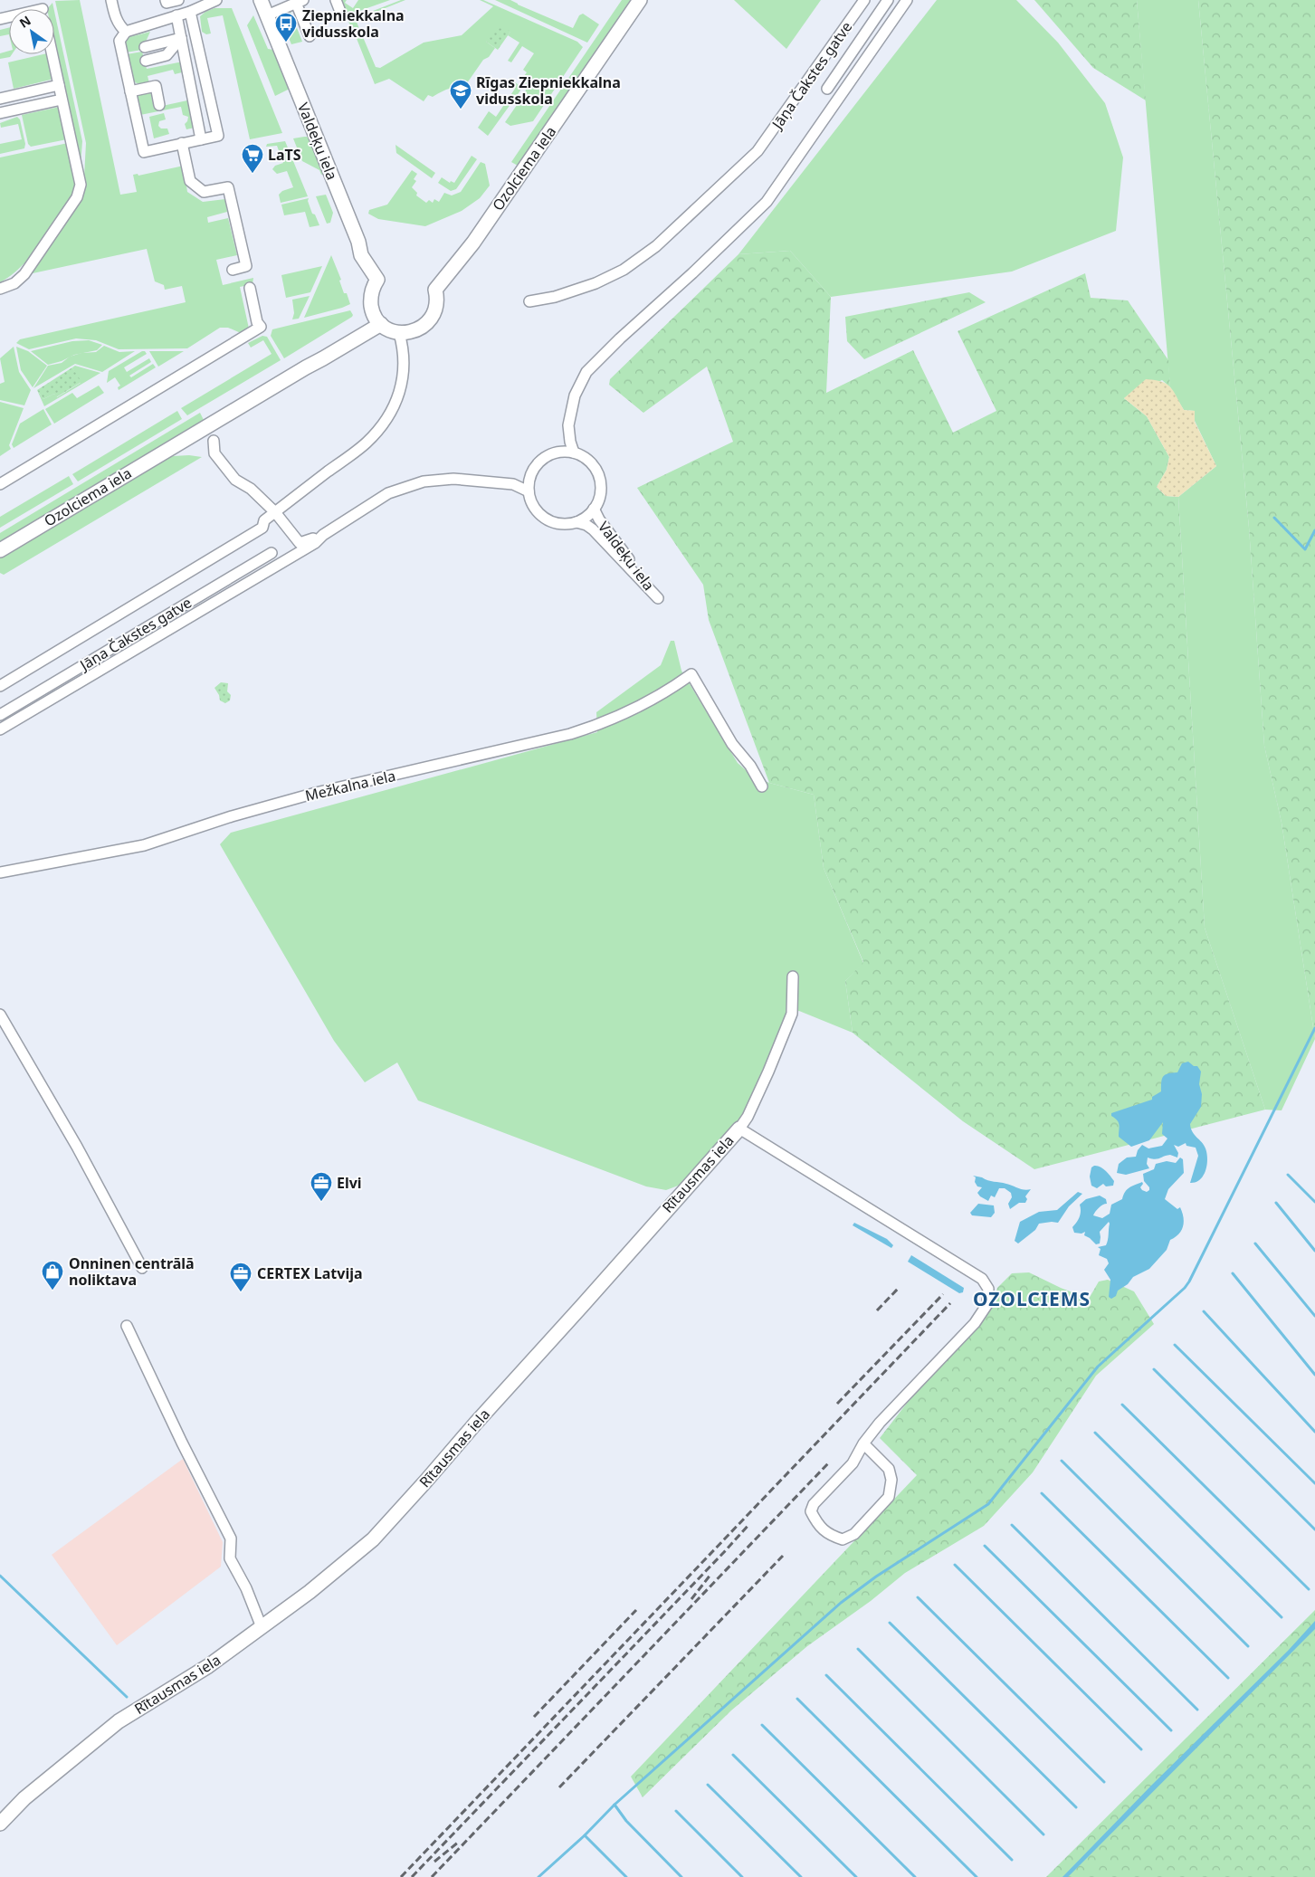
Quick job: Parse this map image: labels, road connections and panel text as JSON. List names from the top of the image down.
{
  "streets": {
    "street": [
      "Jāņa Čakstes gatve",
      "Valdeķu iela",
      "Ozolciema iela",
      "Mežkalna iela",
      "Rītausmas iela"
    ]
  },
  "crossings": [
    ["Jāņa Čakstes gatve", "Ozolciema iela"],
    ["Valdeķu iela", "Ozolciema iela"]
  ],
  "districts": ["OZOLCIEMS"],
  "places": {
    "bus stop": ["Ziepniekkalna vidusskola"],
    "school or university": ["Rīgas Ziepniekkalna vidusskola"],
    "supermarket": ["LaTS"],
    "office": ["Elvi", "CERTEX Latvija"],
    "shop": ["Onninen centrālā noliktava"]
  },
  "north": "top left"
}
